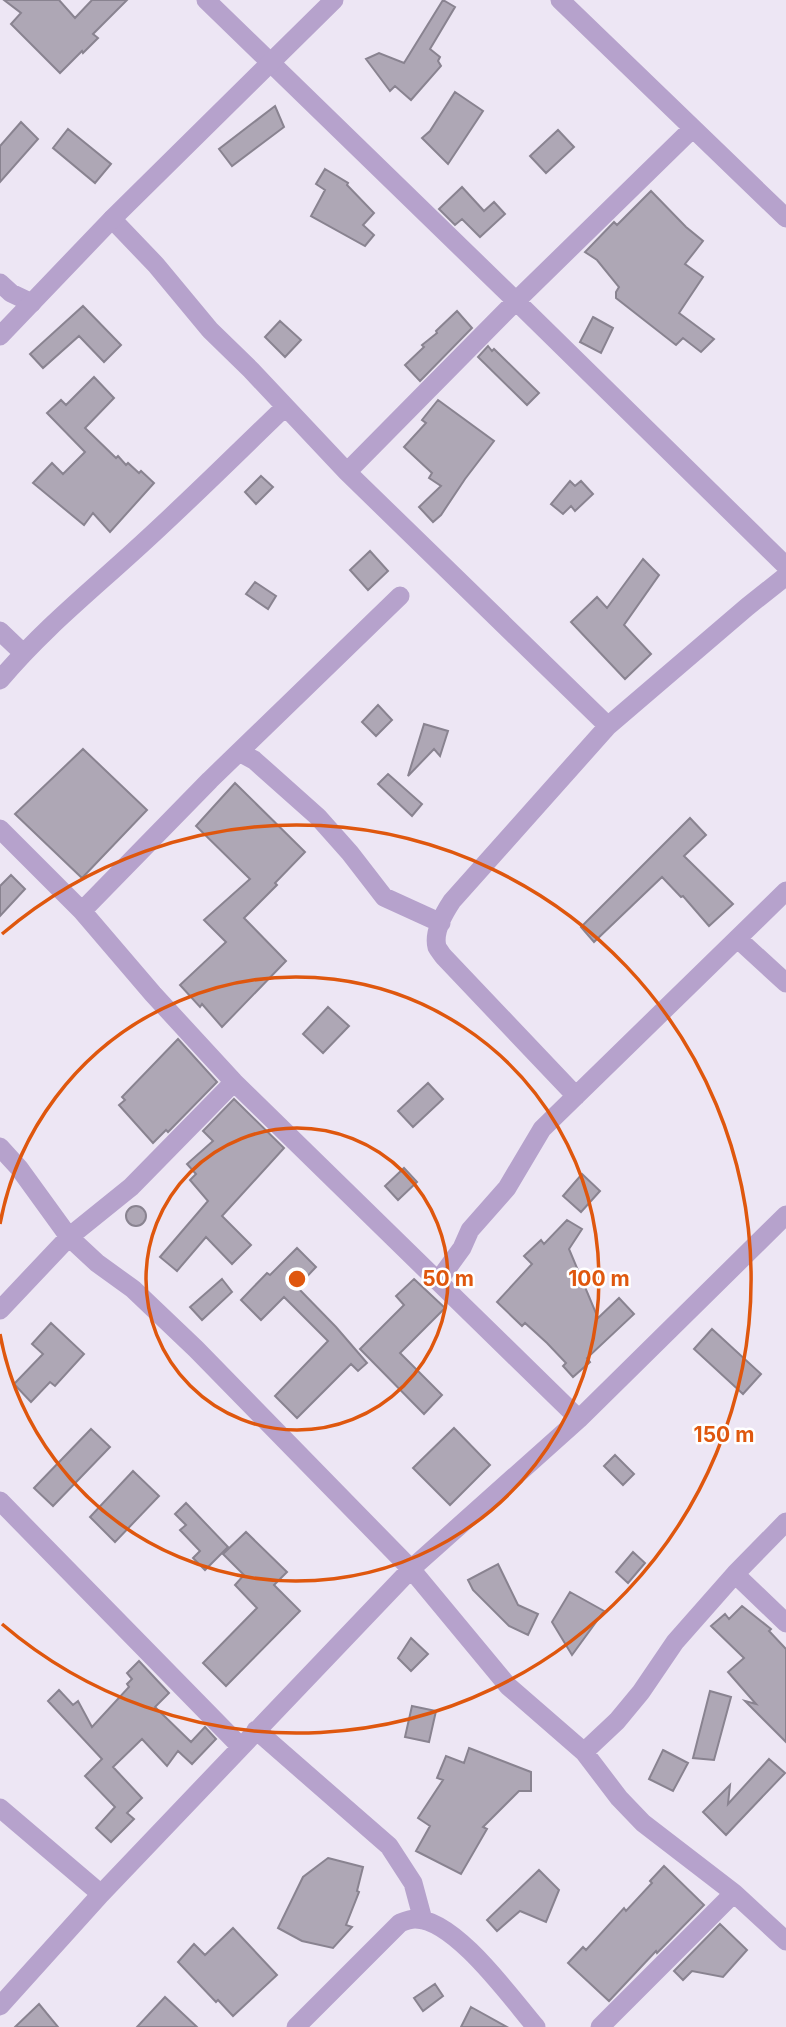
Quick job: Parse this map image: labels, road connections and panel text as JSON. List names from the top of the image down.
{
  "rings": ["50 m", "100 m", "150 m"]
}
